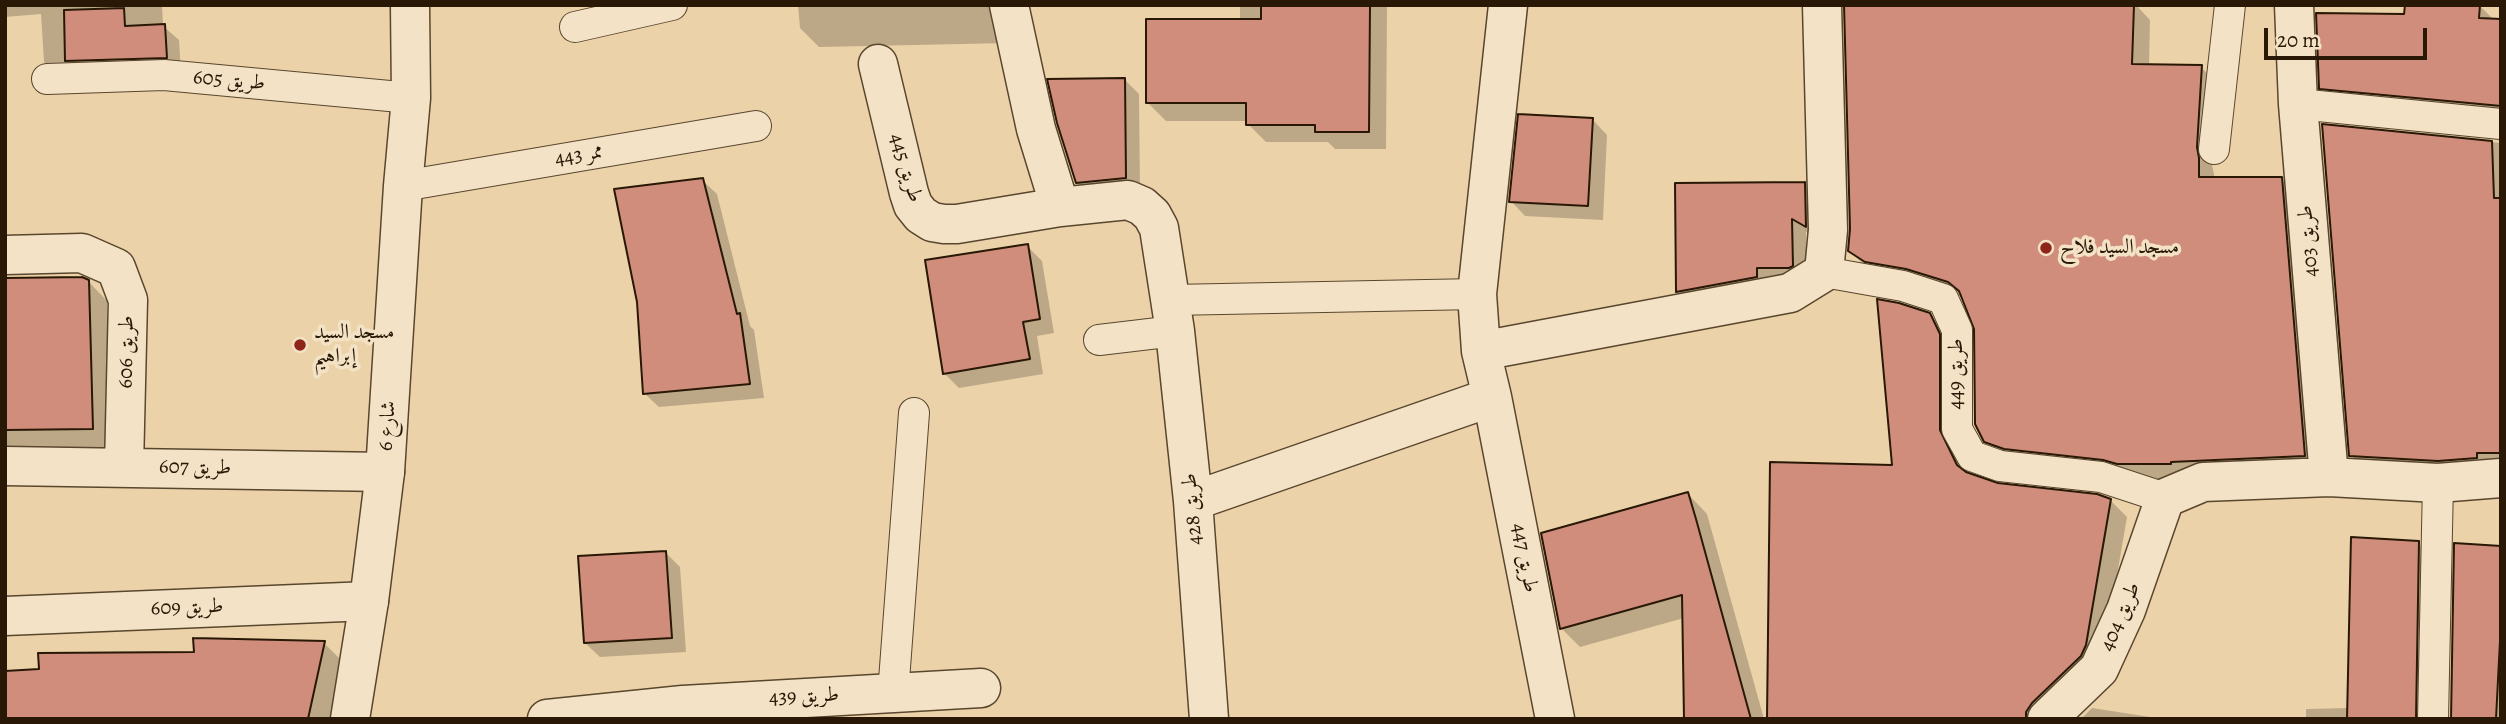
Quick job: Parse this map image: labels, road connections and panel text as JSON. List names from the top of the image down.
{
  "streets": {
    "street": [
      "طريق 445",
      "طريق 403",
      "طريق 606",
      "شارع 6",
      "طريق 607",
      "طريق 428",
      "طريق 447",
      "طريق 609",
      "طريق 404",
      "طريق 439"
    ],
    "lane": ["طريق 605", "ممر 443", "طريق 449"]
  },
  "crossings": [
    ["طريق 605", "شارع 6"],
    ["ممر 443", "شارع 6"],
    ["طريق 445", "طريق 428"],
    ["طريق 606", "طريق 607"],
    ["طريق 449", "طريق 404"],
    ["شارع 6", "طريق 607"],
    ["شارع 6", "طريق 609"]
  ],
  "places": ["مسجد السيد فلاح", "مسجد السيد إبراهيم"],
  "scale_bar": "20 m"
}
